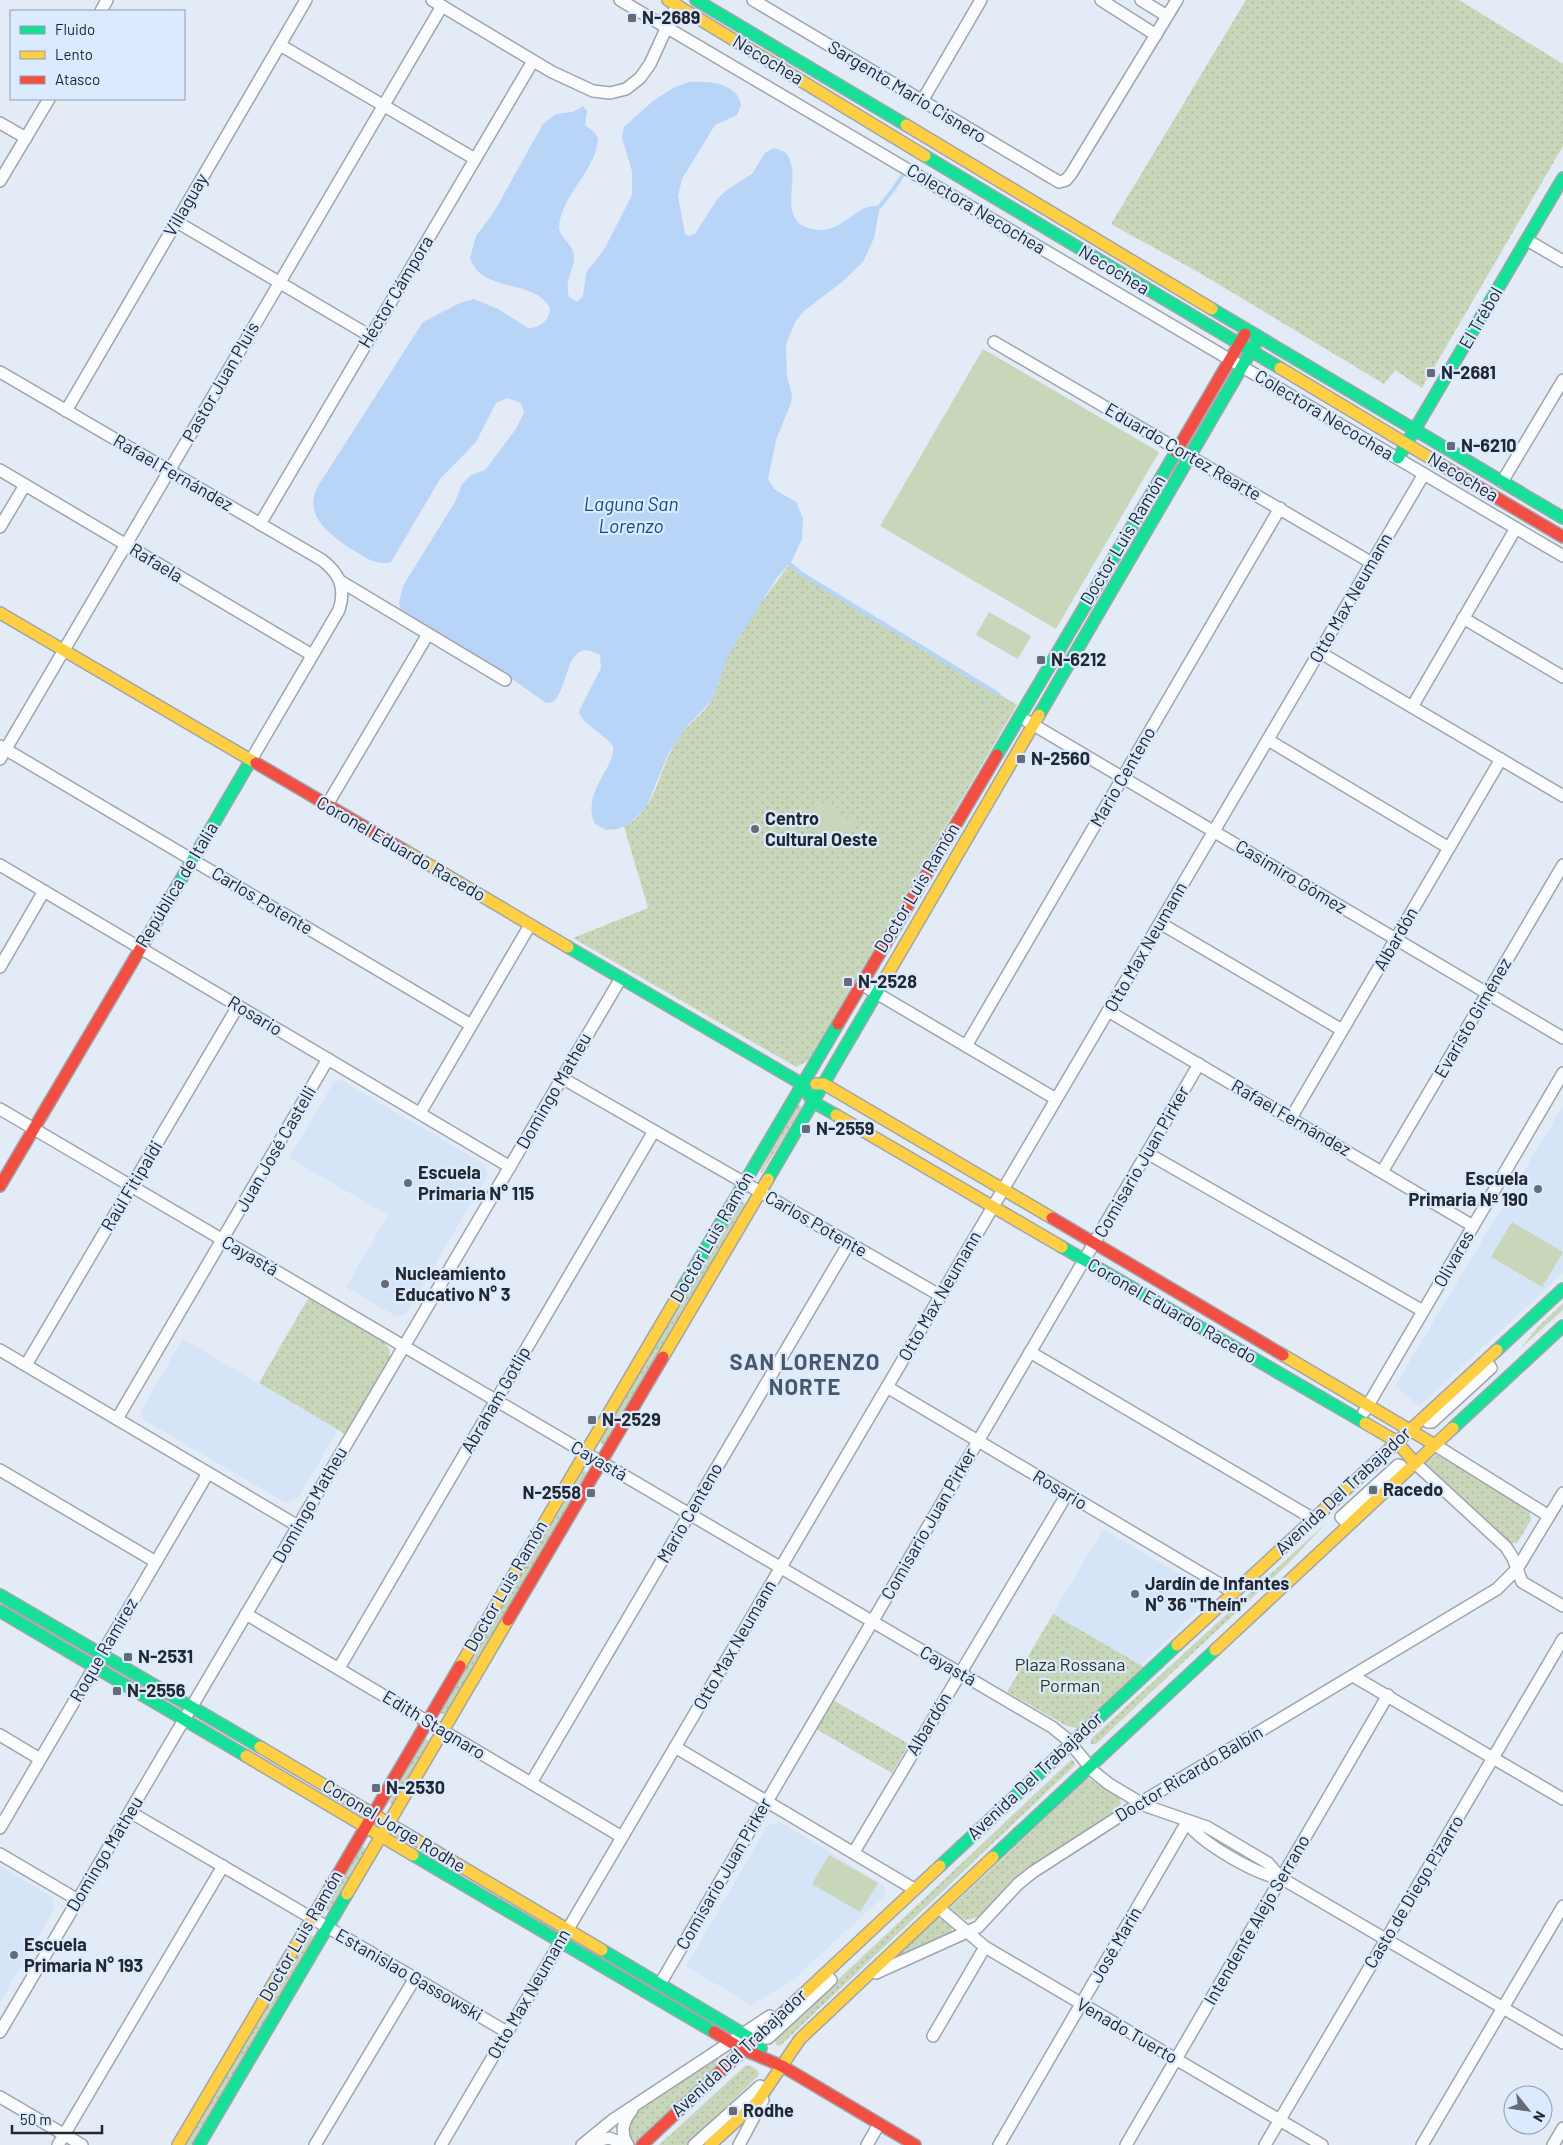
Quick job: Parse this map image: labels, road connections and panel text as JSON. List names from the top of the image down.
{
  "streets": {
    "main road": [
      "Necochea",
      "El Trébol",
      "Doctor Luis Ramón",
      "Coronel Eduardo Racedo",
      "República de Italia",
      "Avenida Del Trabajador",
      "Coronel Jorge Rodhe"
    ],
    "street": [
      "Sargento Mario Cisnero",
      "Villaguay",
      "Colectora Necochea",
      "Héctor Cámpora",
      "Pastor Juan Pluis",
      "Eduardo Cortez Rearte",
      "Rafael Fernández",
      "Rafaela",
      "Otto Max Neumann",
      "Mario Centeno",
      "Casimiro Gómez",
      "Carlos Potente",
      "Albardón",
      "Rosario",
      "Evaristo Giménez",
      "Domingo Matheu",
      "Juan José Castelli",
      "Comisario Juan Pirker",
      "Raúl Fitipaldi",
      "Cayastá",
      "Olivares",
      "Abraham Gotlip",
      "Roque Ramírez",
      "Edith Stagnaro",
      "Doctor Ricardo Balbín",
      "Casto de Diego Pizarro",
      "Intendente Alejo Serrano",
      "José Marín",
      "Estanislao Gassowski",
      "Venado Tuerto"
    ]
  },
  "crossings": [
    ["Necochea", "El Trébol"],
    ["Necochea", "Doctor Luis Ramón"],
    ["Villaguay", "Rafael Fernández"],
    ["Colectora Necochea", "El Trébol"],
    ["Colectora Necochea", "Doctor Luis Ramón"],
    ["Colectora Necochea", "Otto Max Neumann"],
    ["Héctor Cámpora", "Rafael Fernández"],
    ["Pastor Juan Pluis", "Rafael Fernández"],
    ["Pastor Juan Pluis", "Rafaela"],
    ["Pastor Juan Pluis", "Coronel Eduardo Racedo"],
    ["Pastor Juan Pluis", "Carlos Potente"],
    ["Eduardo Cortez Rearte", "Doctor Luis Ramón"],
    ["Eduardo Cortez Rearte", "Otto Max Neumann"],
    ["Eduardo Cortez Rearte", "Mario Centeno"],
    ["Rafael Fernández", "Otto Max Neumann"],
    ["Rafael Fernández", "República de Italia"],
    ["Rafael Fernández", "Albardón"],
    ["Rafael Fernández", "Evaristo Giménez"],
    ["Rafael Fernández", "Comisario Juan Pirker"],
    ["Rafael Fernández", "Olivares"],
    ["Doctor Luis Ramón", "Coronel Eduardo Racedo"],
    ["Doctor Luis Ramón", "Casimiro Gómez"],
    ["Doctor Luis Ramón", "Carlos Potente"],
    ["Doctor Luis Ramón", "Cayastá"],
    ["Doctor Luis Ramón", "Edith Stagnaro"],
    ["Doctor Luis Ramón", "Coronel Jorge Rodhe"],
    ["Doctor Luis Ramón", "Estanislao Gassowski"],
    ["Rafaela", "República de Italia"],
    ["Otto Max Neumann", "Coronel Eduardo Racedo"],
    ["Otto Max Neumann", "Casimiro Gómez"],
    ["Otto Max Neumann", "Carlos Potente"],
    ["Otto Max Neumann", "Rosario"],
    ["Otto Max Neumann", "Cayastá"],
    ["Otto Max Neumann", "Edith Stagnaro"],
    ["Otto Max Neumann", "Coronel Jorge Rodhe"],
    ["Otto Max Neumann", "Estanislao Gassowski"],
    ["Mario Centeno", "Casimiro Gómez"],
    ["Mario Centeno", "Carlos Potente"],
    ["Mario Centeno", "Cayastá"],
    ["Mario Centeno", "Edith Stagnaro"],
    ["Coronel Eduardo Racedo", "República de Italia"],
    ["Coronel Eduardo Racedo", "Domingo Matheu"],
    ["Coronel Eduardo Racedo", "Comisario Juan Pirker"],
    ["Coronel Eduardo Racedo", "Olivares"],
    ["Coronel Eduardo Racedo", "Avenida Del Trabajador"],
    ["Coronel Eduardo Racedo", "Doctor Ricardo Balbín"],
    ["Casimiro Gómez", "Albardón"],
    ["Casimiro Gómez", "Evaristo Giménez"],
    ["República de Italia", "Carlos Potente"],
    ["República de Italia", "Rosario"],
    ["República de Italia", "Cayastá"],
    ["Carlos Potente", "Domingo Matheu"],
    ["Carlos Potente", "Abraham Gotlip"],
    ["Albardón", "Rosario"],
    ["Albardón", "Cayastá"],
    ["Rosario", "Domingo Matheu"],
    ["Rosario", "Juan José Castelli"],
    ["Rosario", "Comisario Juan Pirker"],
    ["Rosario", "Raúl Fitipaldi"],
    ["Rosario", "Avenida Del Trabajador"],
    ["Domingo Matheu", "Cayastá"],
    ["Domingo Matheu", "Edith Stagnaro"],
    ["Domingo Matheu", "Coronel Jorge Rodhe"],
    ["Domingo Matheu", "Estanislao Gassowski"],
    ["Juan José Castelli", "Cayastá"],
    ["Comisario Juan Pirker", "Cayastá"],
    ["Comisario Juan Pirker", "Coronel Jorge Rodhe"],
    ["Raúl Fitipaldi", "Cayastá"],
    ["Cayastá", "Abraham Gotlip"],
    ["Cayastá", "Avenida Del Trabajador"],
    ["Cayastá", "Doctor Ricardo Balbín"],
    ["Cayastá", "Casto de Diego Pizarro"],
    ["Cayastá", "Intendente Alejo Serrano"],
    ["Cayastá", "José Marín"],
    ["Abraham Gotlip", "Edith Stagnaro"],
    ["Avenida Del Trabajador", "Doctor Ricardo Balbín"],
    ["Avenida Del Trabajador", "Coronel Jorge Rodhe"],
    ["Avenida Del Trabajador", "Venado Tuerto"],
    ["Roque Ramírez", "Coronel Jorge Rodhe"],
    ["Doctor Ricardo Balbín", "Venado Tuerto"],
    ["Casto de Diego Pizarro", "Venado Tuerto"],
    ["Intendente Alejo Serrano", "Venado Tuerto"],
    ["José Marín", "Venado Tuerto"]
  ],
  "districts": ["SAN LORENZO NORTE"],
  "water": ["Laguna San Lorenzo"],
  "parks": ["Plaza Rossana Porman"],
  "places": {
    "transit": [
      "N-2689",
      "N-2681",
      "N-6210",
      "N-6212",
      "N-2560",
      "N-2528",
      "N-2559",
      "N-2529",
      "Racedo",
      "N-2558",
      "N-2531",
      "N-2556",
      "N-2530",
      "Rodhe"
    ],
    "other": [
      "Centro Cultural Oeste",
      "Escuela Primaria N° 115",
      "Escuela Primaria Nº 190",
      "Nucleamiento Educativo N° 3",
      "Jardín de Infantes N° 36 \"Theín\"",
      "Escuela Primaria N° 193"
    ]
  },
  "legend": ["Fluido", "Lento", "Atasco"],
  "scale_bar": "50 m",
  "north": "bottom right"
}
